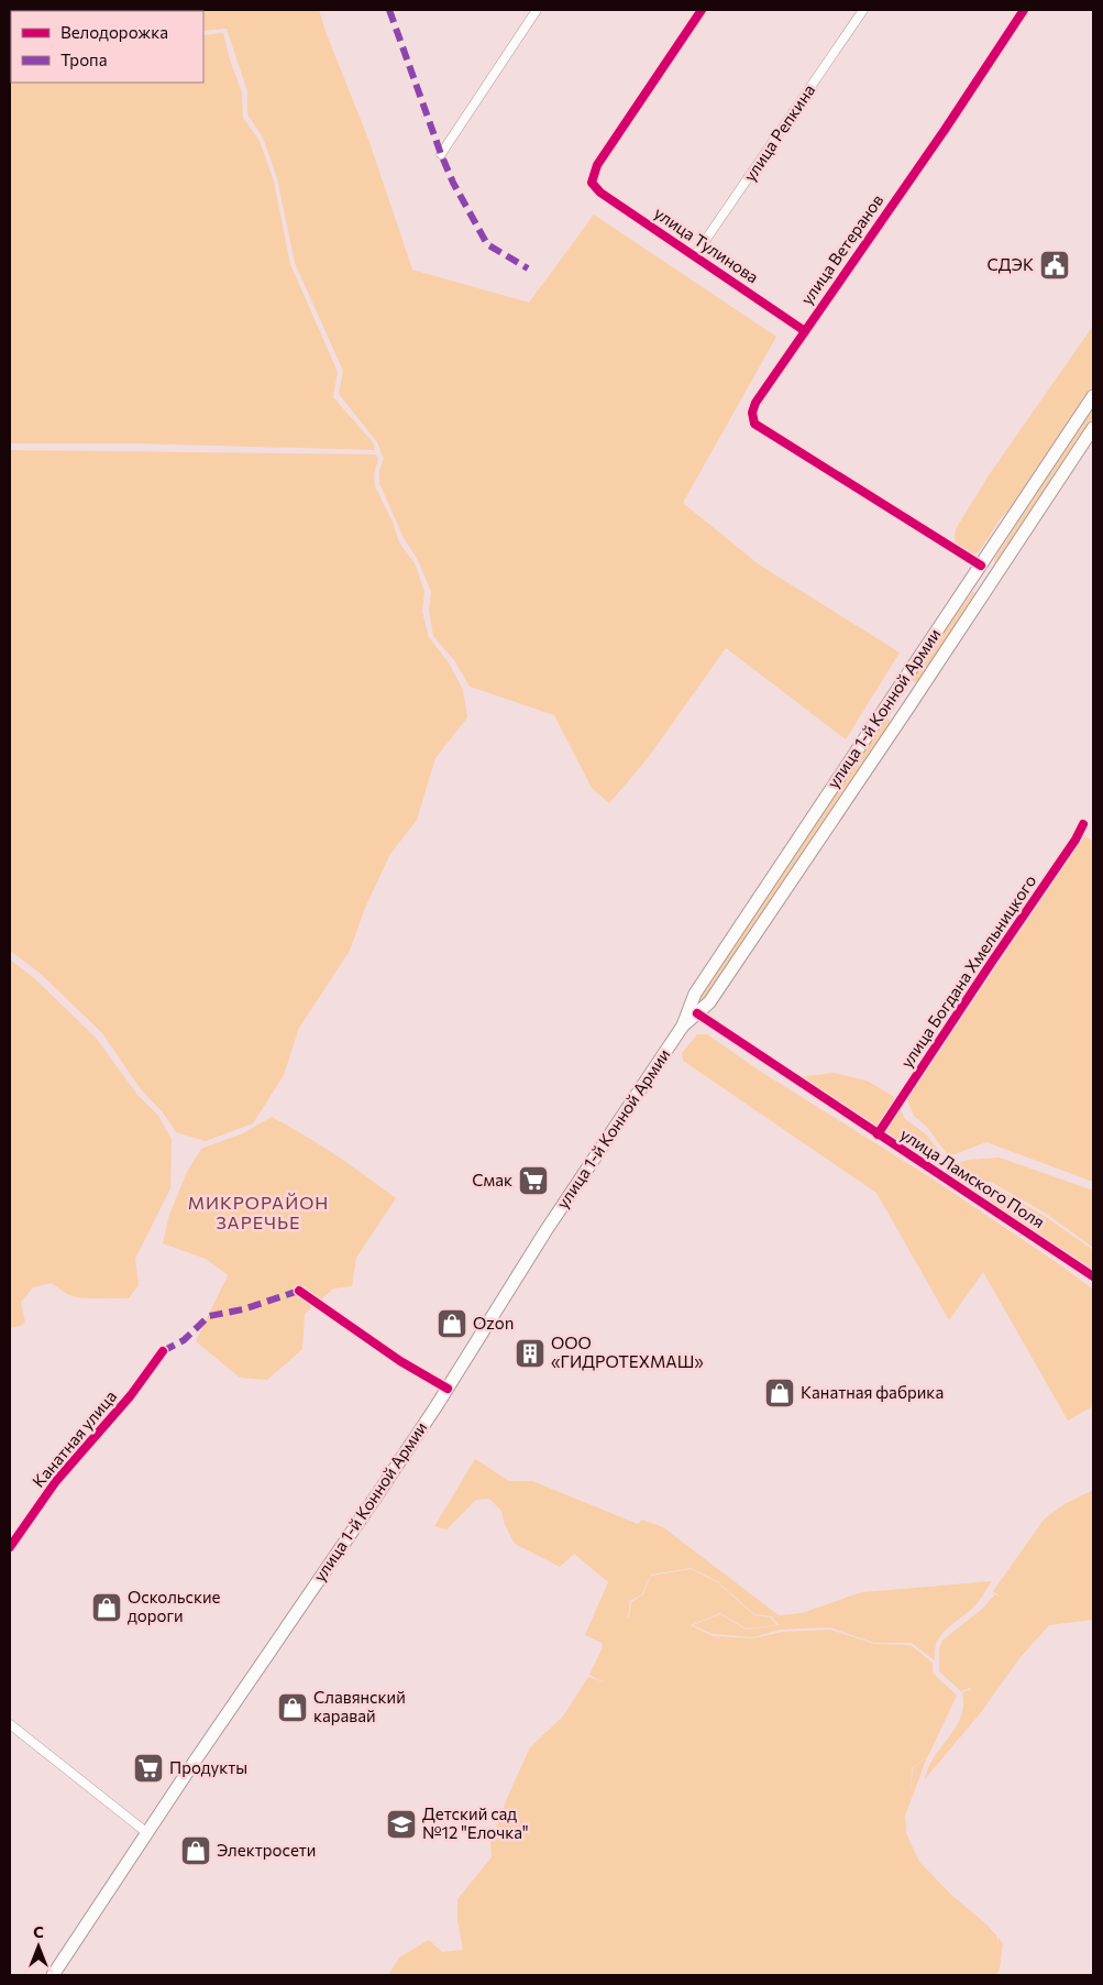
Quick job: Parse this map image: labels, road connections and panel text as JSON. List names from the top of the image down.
{
  "streets": {
    "main road": ["улица 1-й Конной Армии"],
    "street": [
      "улица Репкина",
      "улица Тулинова",
      "улица Ветеранов",
      "улица Богдана Хмельницкого",
      "улица Ламского Поля",
      "Канатная улица"
    ]
  },
  "crossings": [
    ["улица Репкина", "улица Тулинова"],
    ["улица Тулинова", "улица Ветеранов"],
    ["улица Ветеранов", "улица 1-й Конной Армии"],
    ["улица 1-й Конной Армии", "улица Ламского Поля"],
    ["улица Богдана Хмельницкого", "улица Ламского Поля"]
  ],
  "districts": ["МИКРОРАЙОН ЗАРЕЧЬЕ"],
  "places": {
    "public building": ["СДЭК"],
    "supermarket": ["Смак", "Продукты"],
    "shop": [
      "Ozon",
      "Канатная фабрика",
      "Оскольские дороги",
      "Славянский каравай",
      "Электросети"
    ],
    "building": ["ООО «ГИДРОТЕХМАШ»"],
    "school or university": ["Детский сад №12 \"Елочка\""]
  },
  "legend": ["Велодорожка", "Тропа"],
  "north": "top"
}
